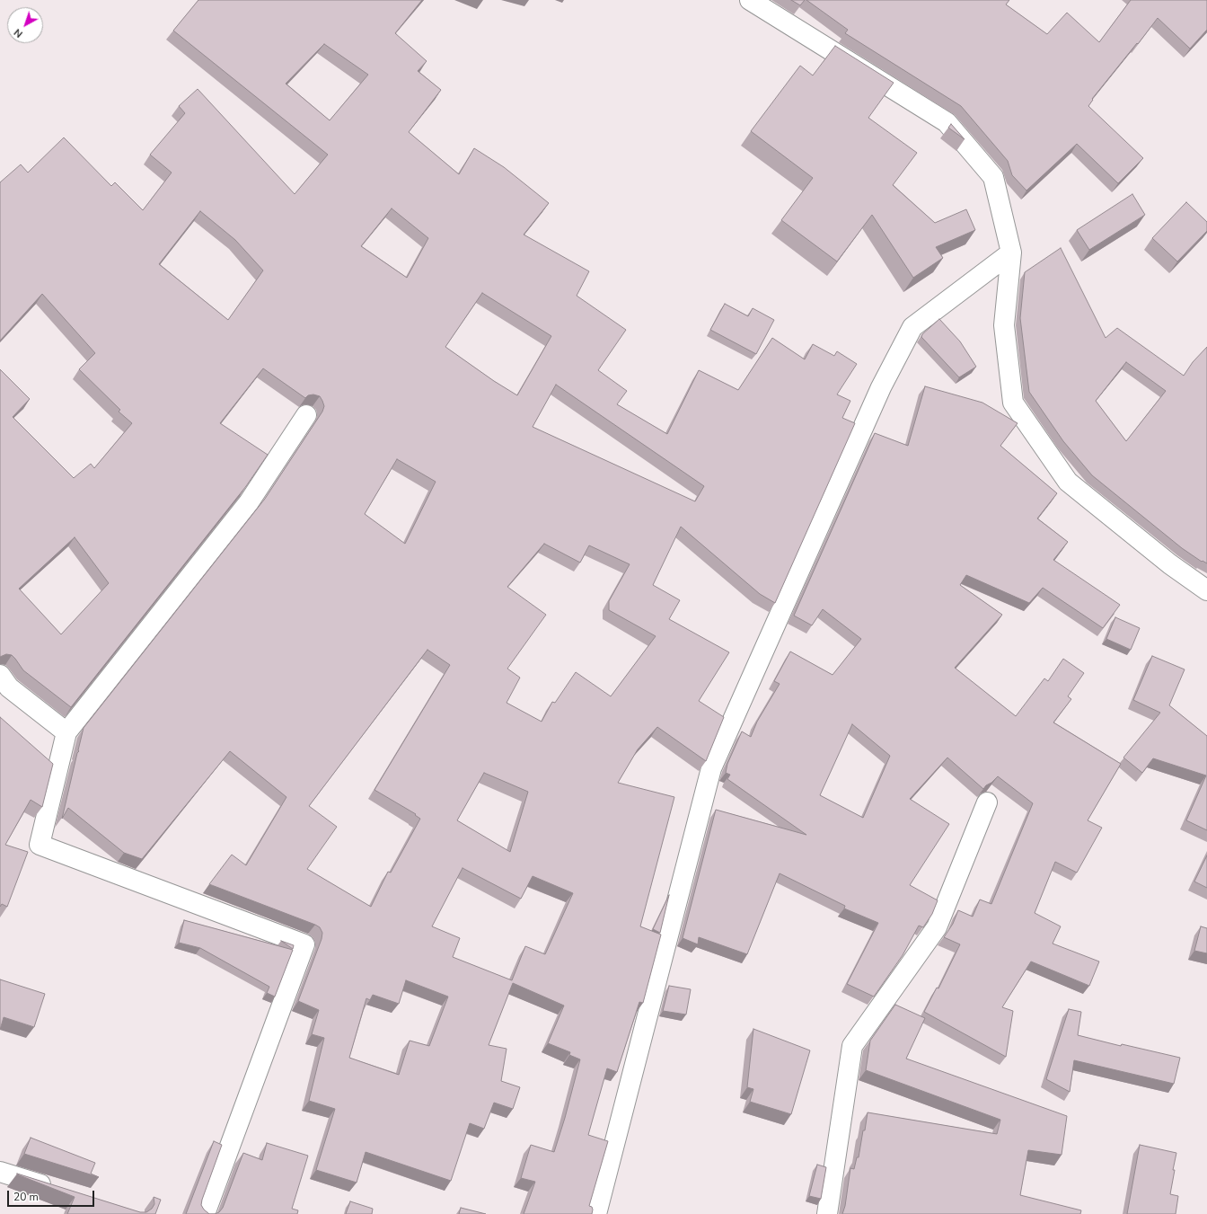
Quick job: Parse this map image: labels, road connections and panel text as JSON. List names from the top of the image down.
{
  "scale_bar": "20 m",
  "north": "bottom left"
}
